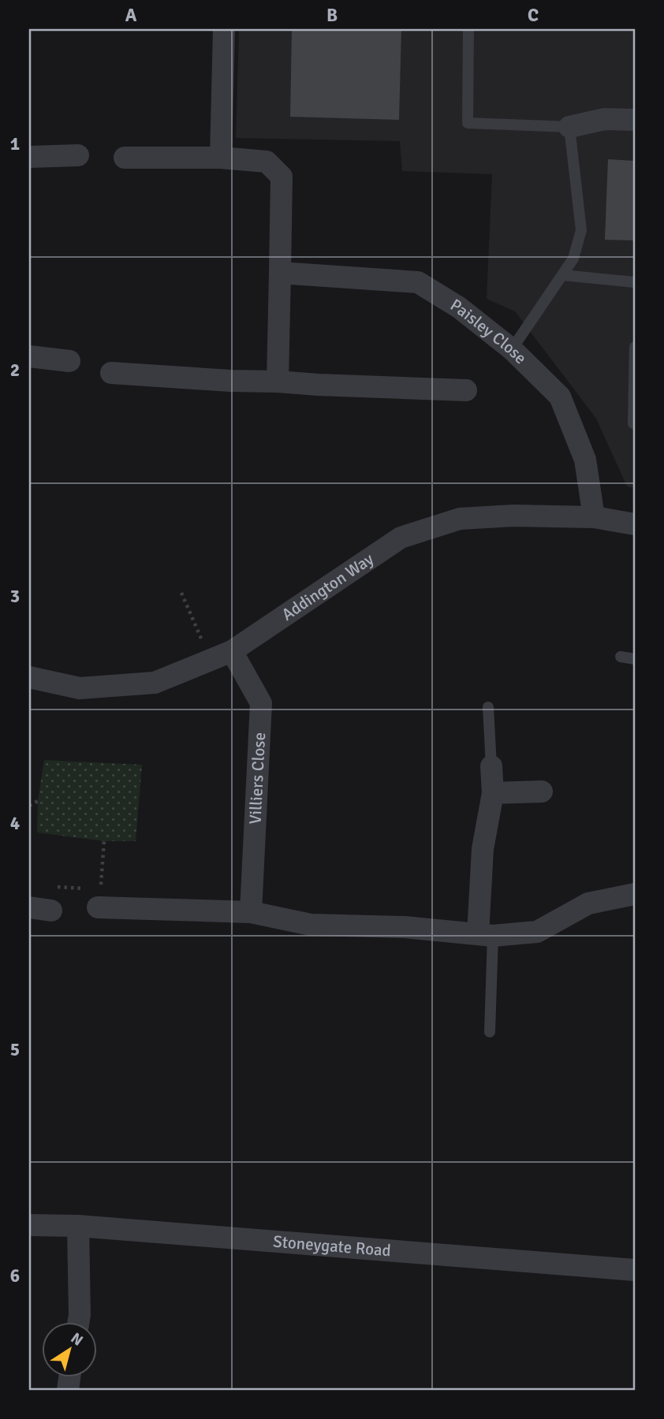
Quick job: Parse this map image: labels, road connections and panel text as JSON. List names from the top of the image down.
{
  "streets": {
    "street": [
      "Paisley Close",
      "Addington Way",
      "Villiers Close",
      "Stoneygate Road"
    ]
  },
  "crossings": [
    ["Paisley Close", "Addington Way"],
    ["Addington Way", "Villiers Close"]
  ],
  "north": "top right",
  "grid": {
    "columns": ["A", "B", "C"],
    "rows": [
      "1",
      "2",
      "3",
      "4",
      "5",
      "6"
    ]
  }
}
